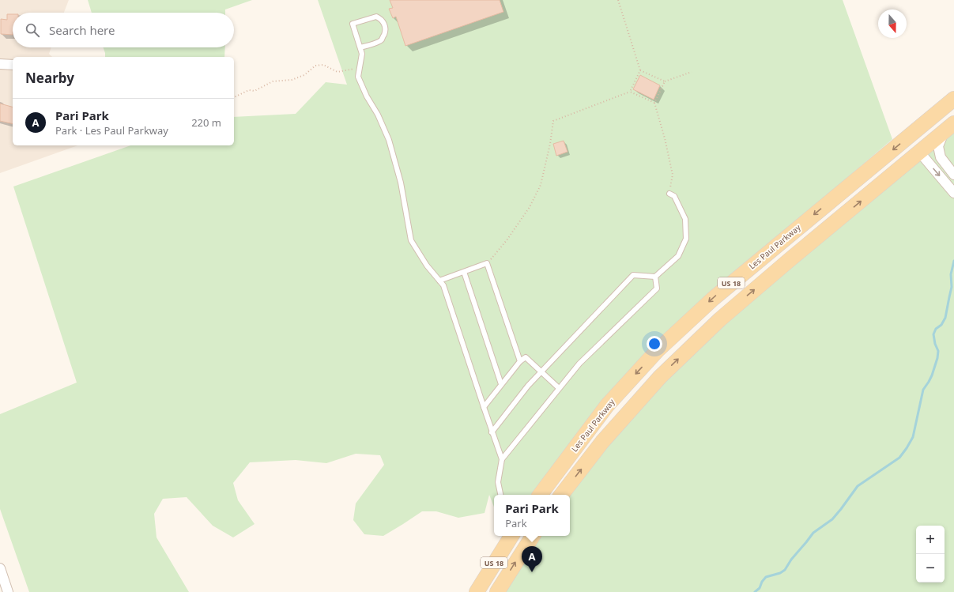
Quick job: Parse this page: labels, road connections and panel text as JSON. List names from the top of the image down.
{
  "streets": {
    "main road": ["Les Paul Parkway", "US 18"]
  },
  "north": "bottom",
  "page": {
    "search": "Search here",
    "heading": "Nearby",
    "list": [
      {
        "mark": "A",
        "name": "Pari Park",
        "note": "Park · Les Paul Parkway",
        "value": "220 m"
      }
    ],
    "popup": ["Pari Park", "Park"],
    "map_buttons": ["+", "−"],
    "pins": "A"
  }
}
